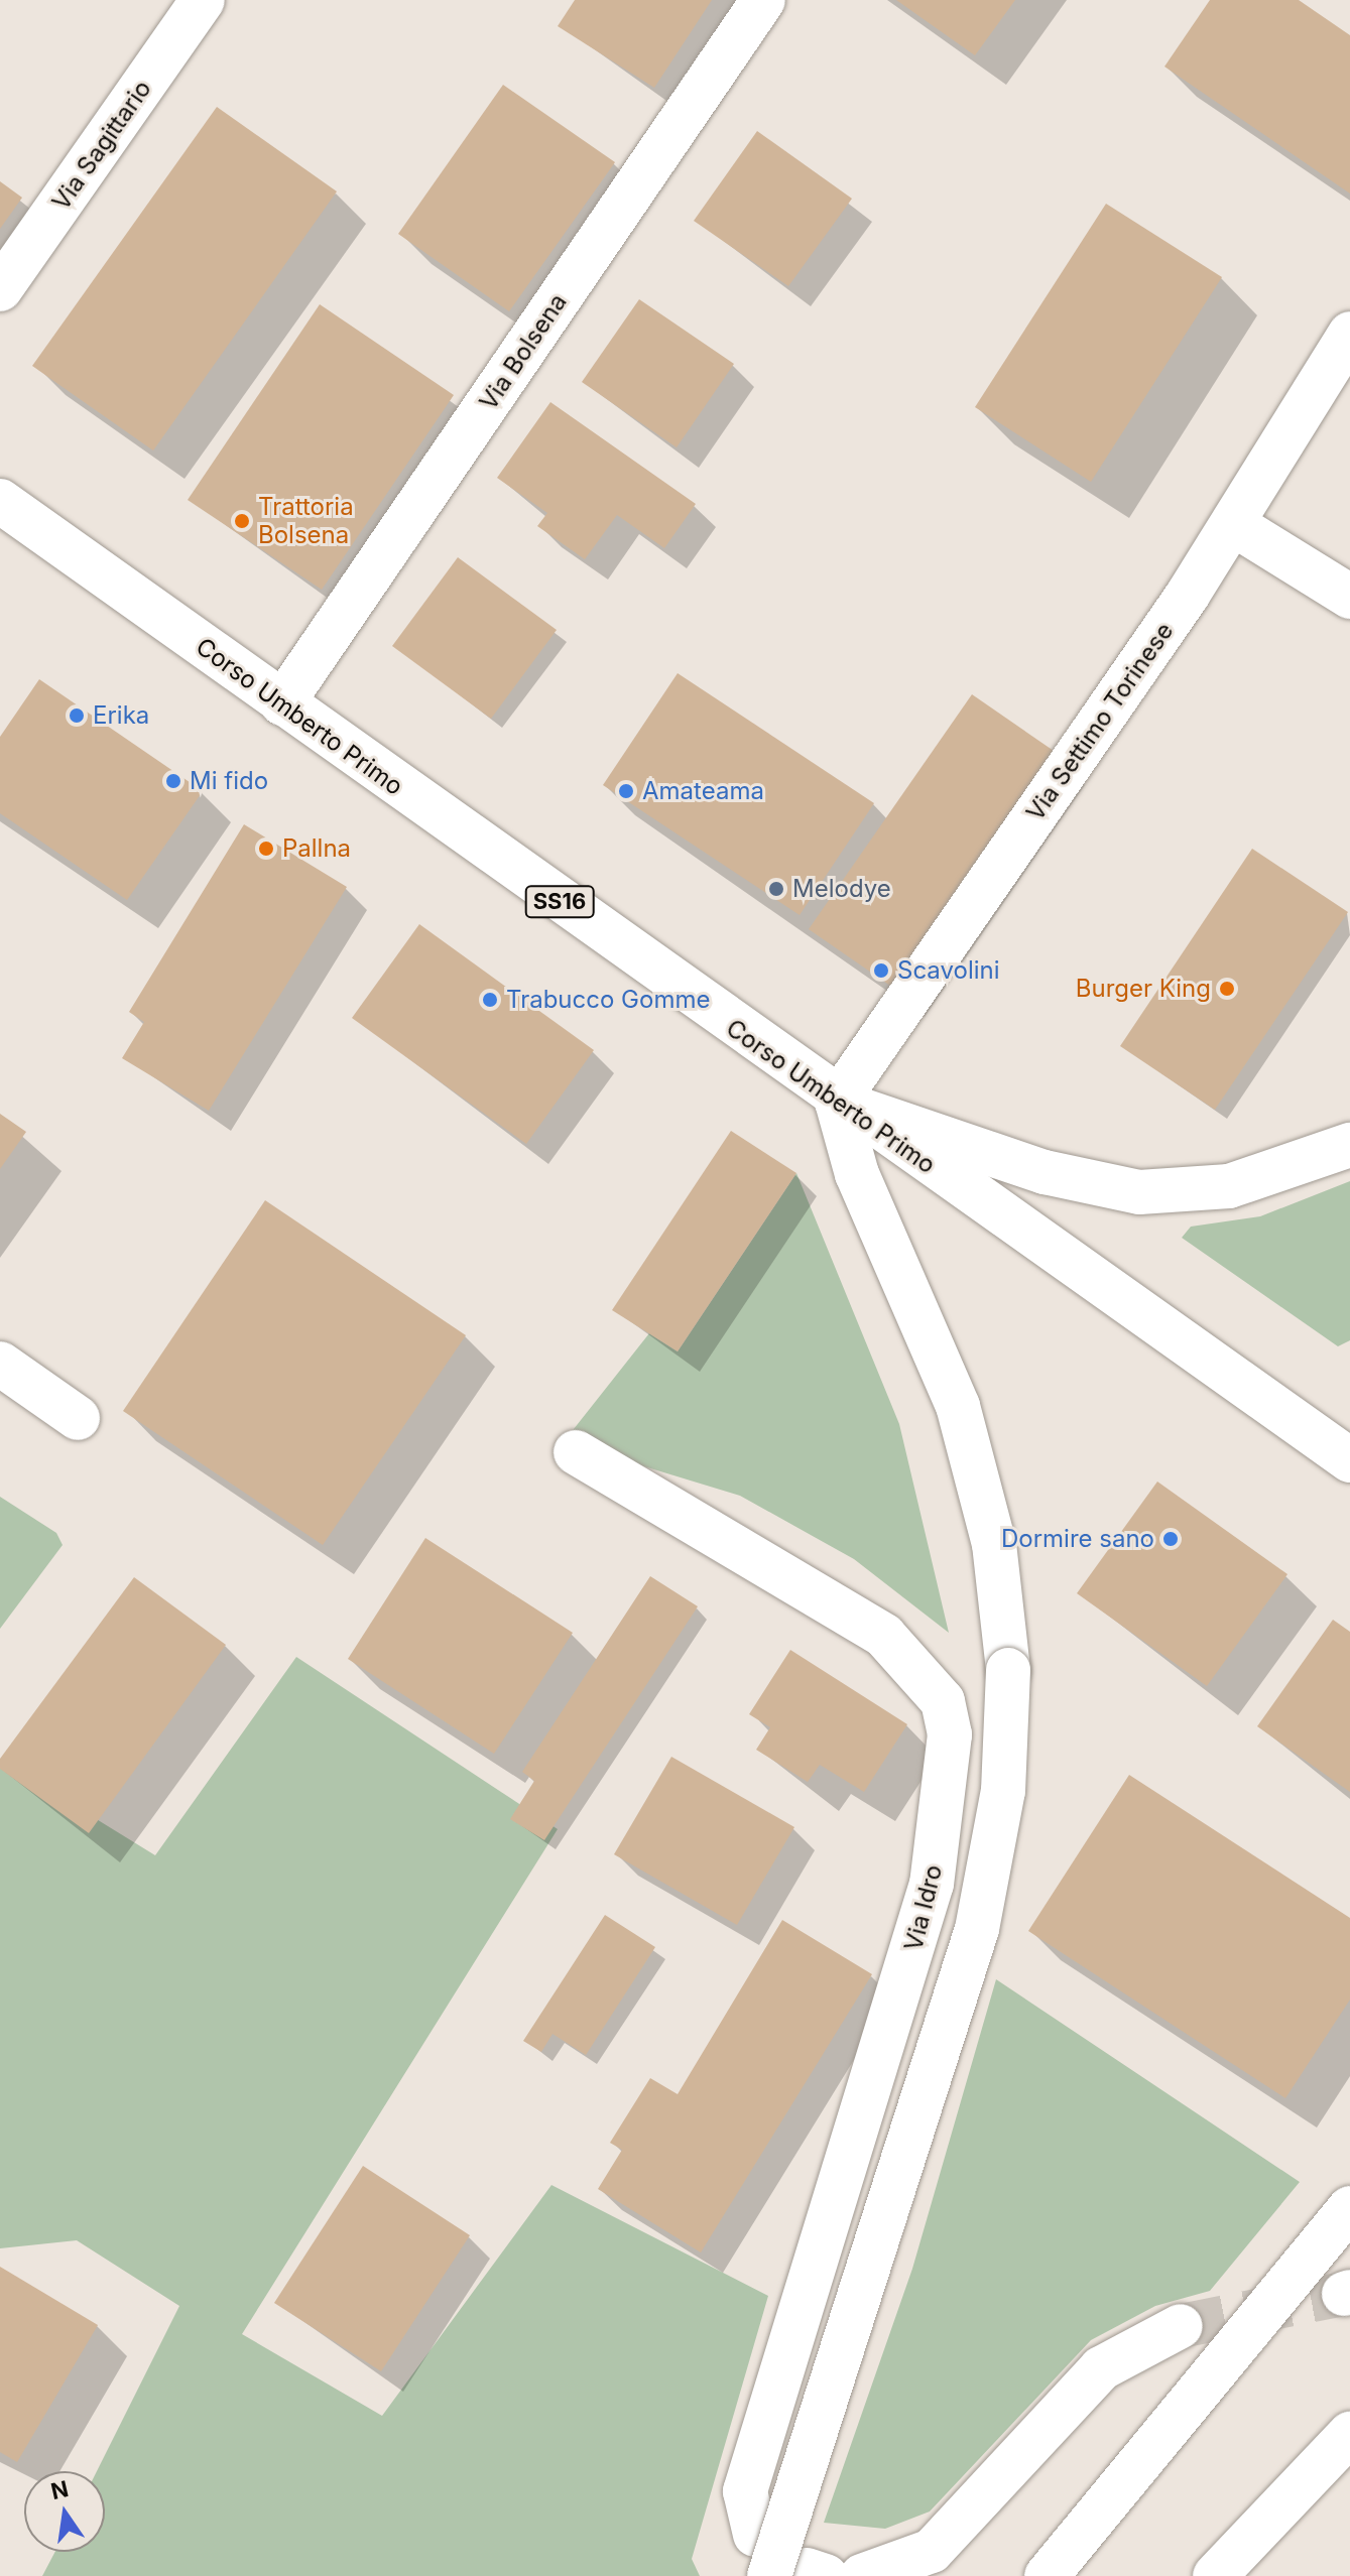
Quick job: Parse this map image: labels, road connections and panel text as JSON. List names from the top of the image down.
{
  "streets": {
    "main road": [
      "Via Sagittario",
      "Via Bolsena",
      "Corso Umberto Primo",
      "Via Settimo Torinese",
      "SS16",
      "Via Idro"
    ]
  },
  "crossings": [
    ["Via Bolsena", "Corso Umberto Primo"],
    ["Corso Umberto Primo", "Via Settimo Torinese"]
  ],
  "places": [
    "Trattoria Bolsena",
    "Erika",
    "Mi fido",
    "Amateama",
    "Pallna",
    "Melodye",
    "Scavolini",
    "Burger King",
    "Trabucco Gomme",
    "Dormire sano"
  ],
  "north": "top"
}
